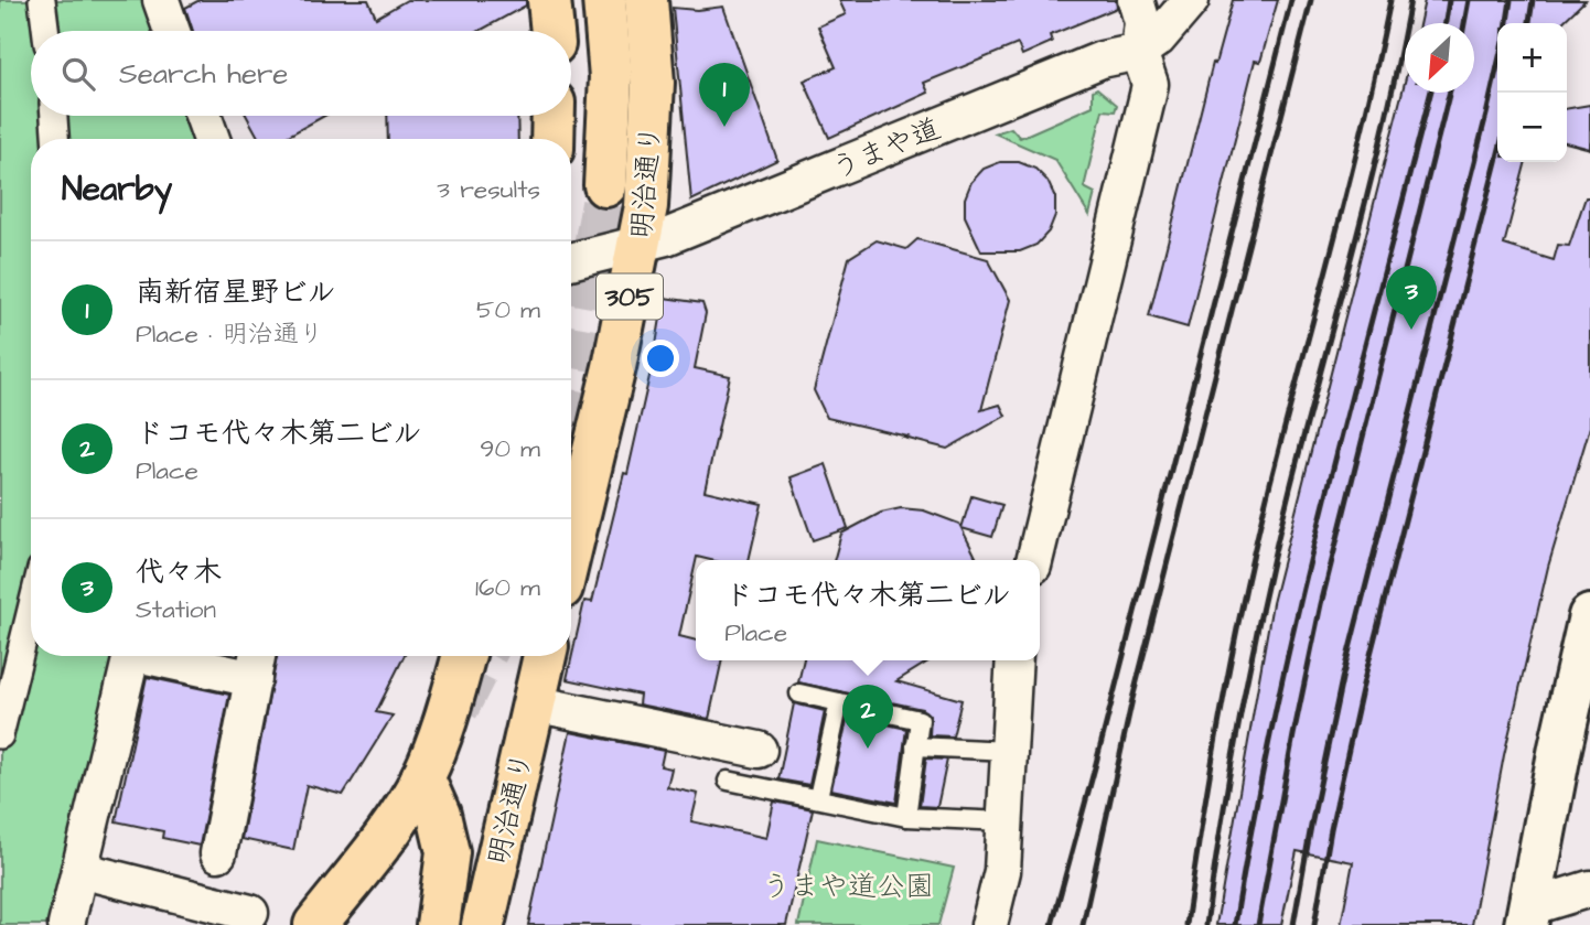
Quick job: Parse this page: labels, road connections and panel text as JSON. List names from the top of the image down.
{
  "streets": {
    "main road": ["明治通り", "305"],
    "street": ["うまや道"]
  },
  "crossings": [
    ["うまや道", "明治通り"]
  ],
  "parks": ["うまや道公園"],
  "north": "bottom left",
  "page": {
    "map_buttons": ["+", "−"],
    "search": "Search here",
    "pins": ["1", "3", "2"],
    "heading": ["Nearby", "3 results"],
    "list": [
      {
        "mark": "1",
        "name": "南新宿星野ビル",
        "note": "Place · 明治通り",
        "value": "50 m"
      },
      {
        "mark": "2",
        "name": "ドコモ代々木第二ビル",
        "note": "Place",
        "value": "90 m"
      },
      {
        "mark": "3",
        "name": "代々木",
        "note": "Station",
        "value": "160 m"
      }
    ],
    "popup": ["ドコモ代々木第二ビル", "Place"]
  }
}
